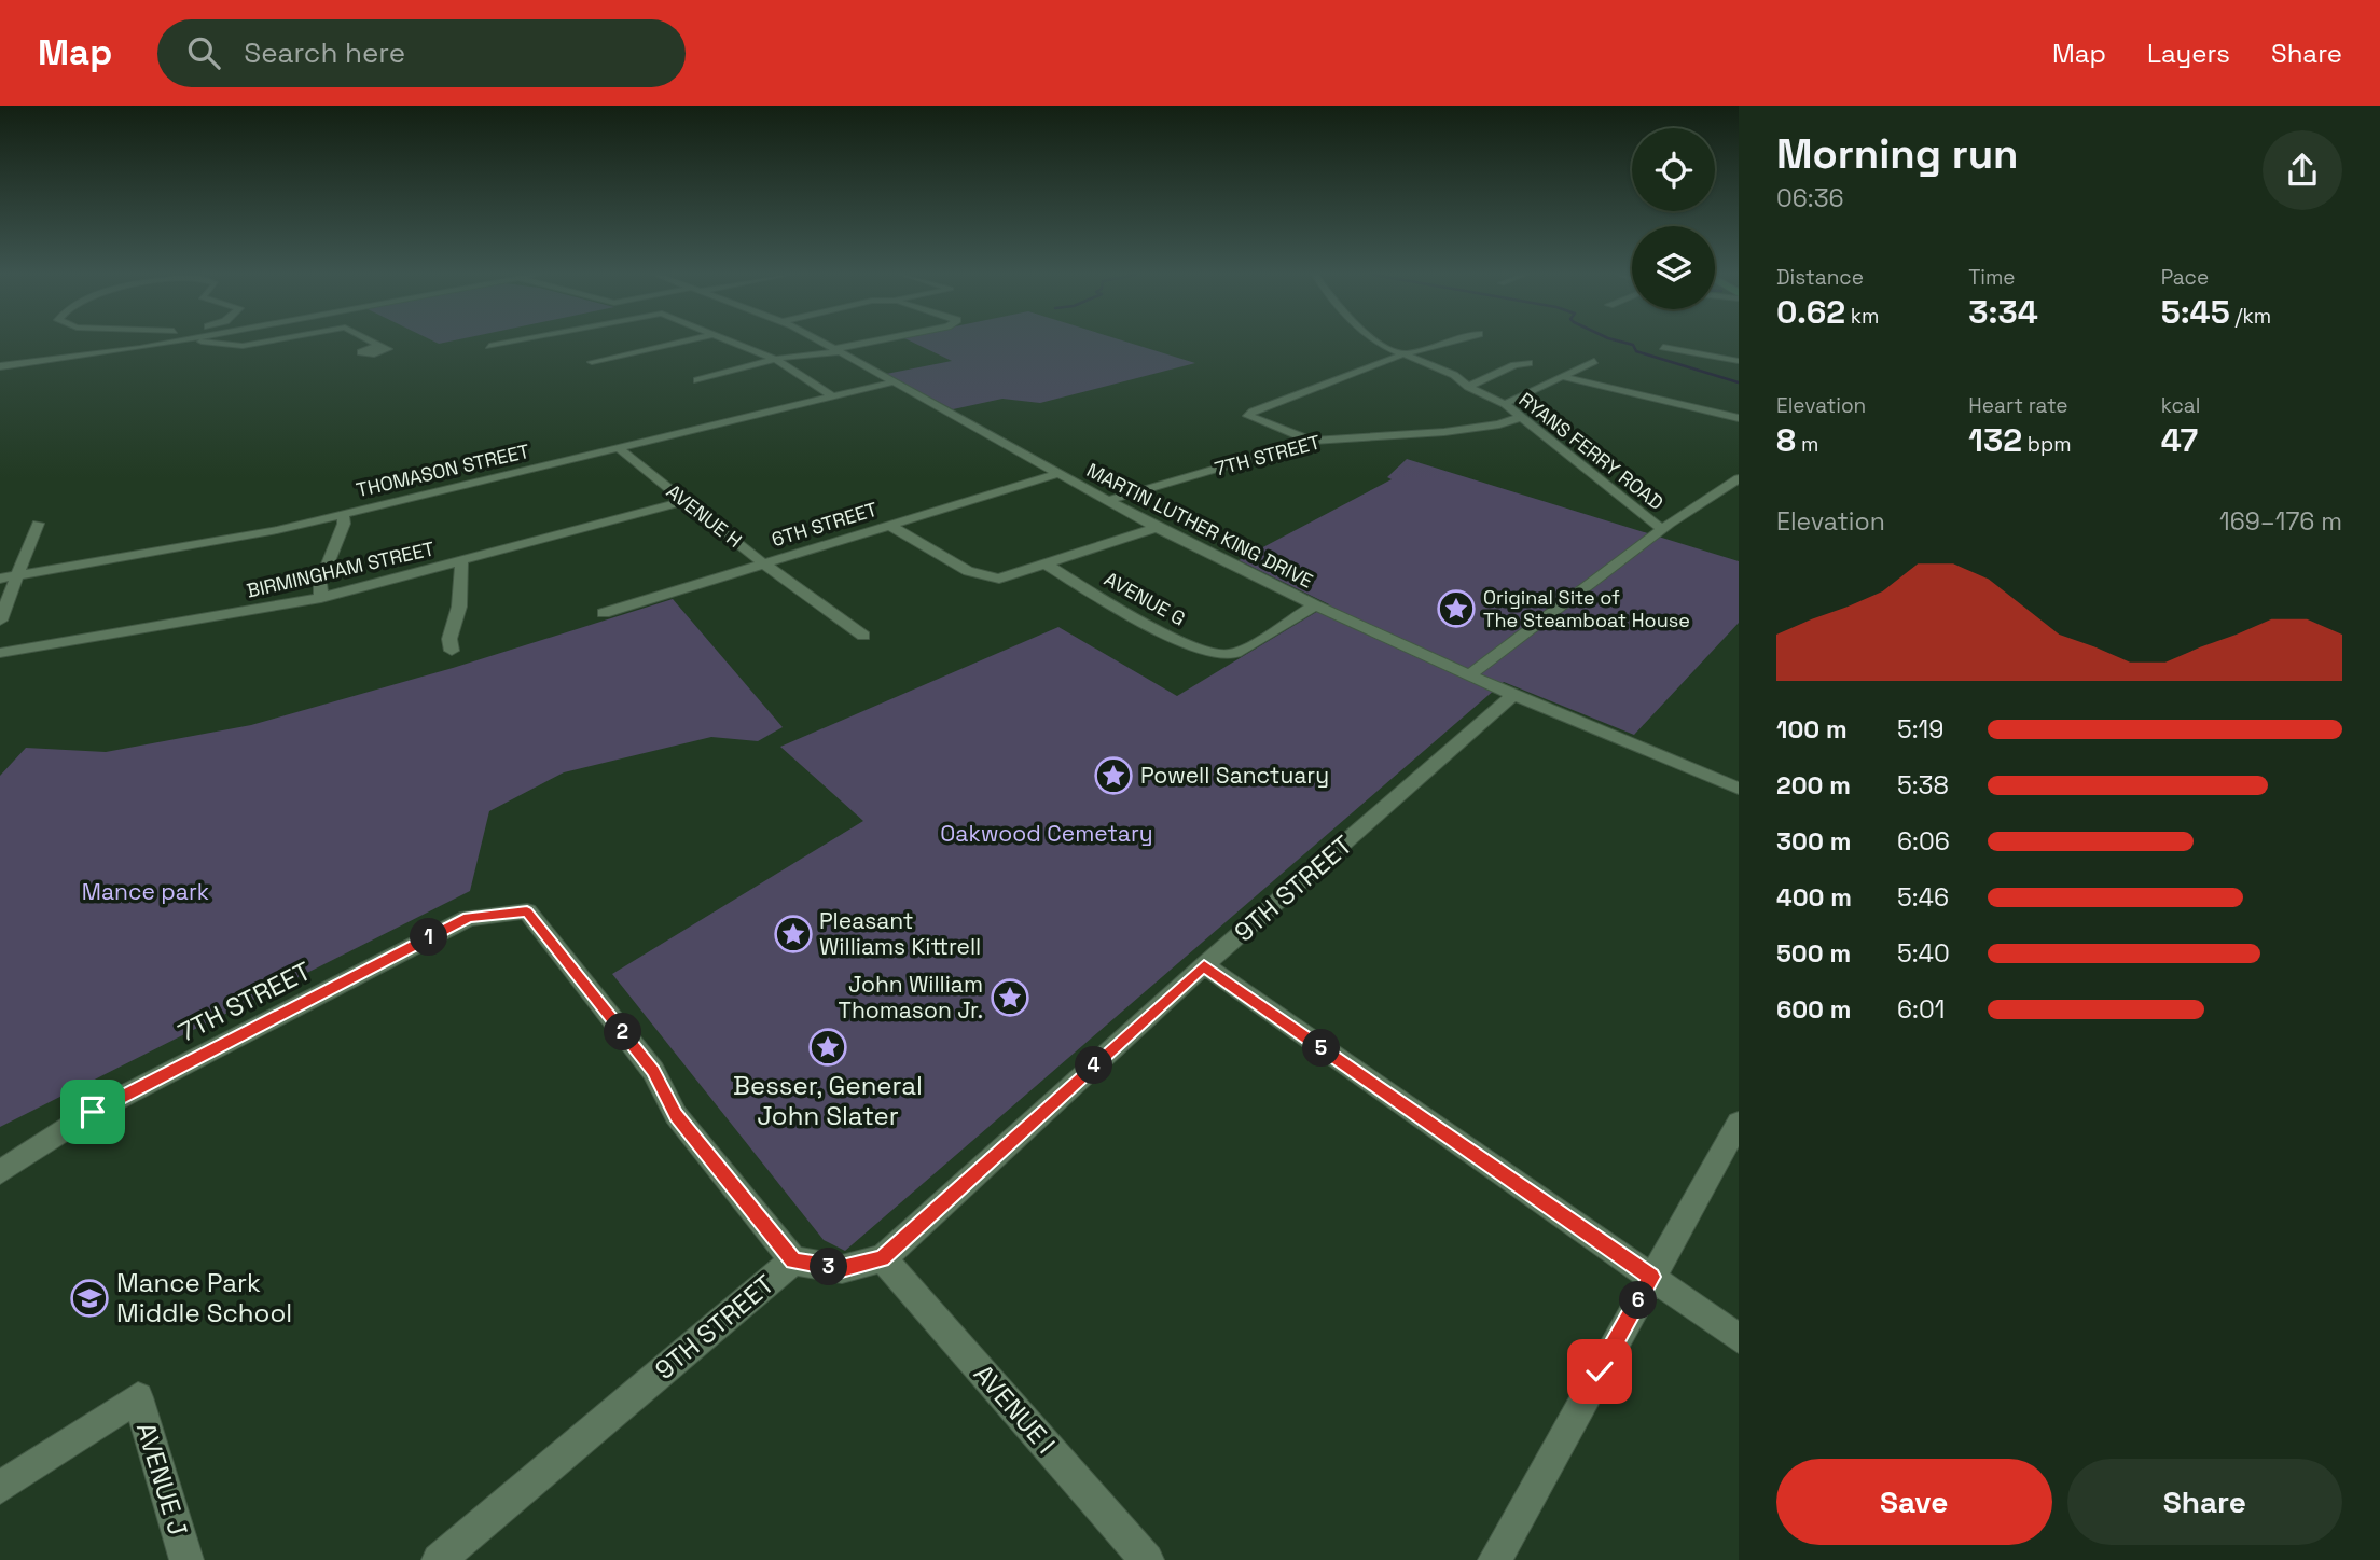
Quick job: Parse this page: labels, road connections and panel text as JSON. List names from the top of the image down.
{
  "streets": {
    "street": [
      "RYANS FERRY ROAD",
      "7TH STREET",
      "THOMASON STREET",
      "AVENUE H",
      "6TH STREET",
      "MARTIN LUTHER KING DRIVE",
      "BIRMINGHAM STREET",
      "AVENUE G",
      "9TH STREET",
      "AVENUE I",
      "AVENUE J"
    ]
  },
  "crossings": [
    ["RYANS FERRY ROAD", "7TH STREET"],
    ["7TH STREET", "MARTIN LUTHER KING DRIVE"],
    ["7TH STREET", "9TH STREET"],
    ["THOMASON STREET", "AVENUE H"],
    ["THOMASON STREET", "MARTIN LUTHER KING DRIVE"],
    ["AVENUE H", "6TH STREET"],
    ["AVENUE H", "BIRMINGHAM STREET"],
    ["6TH STREET", "MARTIN LUTHER KING DRIVE"],
    ["MARTIN LUTHER KING DRIVE", "AVENUE G"],
    ["MARTIN LUTHER KING DRIVE", "9TH STREET"],
    ["9TH STREET", "AVENUE I"]
  ],
  "parks": ["Oakwood Cemetary", "Mance park"],
  "places": {
    "place": [
      "Original Site of The Steamboat House",
      "Powell Sanctuary",
      "Pleasant Williams Kittrell",
      "John William Thomason Jr.",
      "Besser, General John Slater"
    ],
    "school or university": ["Mance Park Middle School"]
  },
  "page": {
    "header": "Map",
    "search": "Search here",
    "nav": ["Map", "Layers", "Share"],
    "heading": ["Morning run", "06:36"],
    "stats": [
      ["Distance", "0.62 km"],
      ["Time", "3:34"],
      ["Pace", "5:45 /km"],
      ["Elevation", "8 m"],
      ["Heart rate", "132 bpm"],
      ["kcal", "47"]
    ],
    "chart": ["Elevation", "169–176 m"],
    "list": [
      {
        "name": "100 m",
        "note": "5:19"
      },
      {
        "name": "200 m",
        "note": "5:38"
      },
      {
        "name": "300 m",
        "note": "6:06"
      },
      {
        "name": "400 m",
        "note": "5:46"
      },
      {
        "name": "500 m",
        "note": "5:40"
      },
      {
        "name": "600 m",
        "note": "6:01"
      }
    ],
    "pins": [
      "1",
      "2",
      "5",
      "4",
      "3",
      "6"
    ],
    "buttons": ["Save", "Share"]
  }
}
